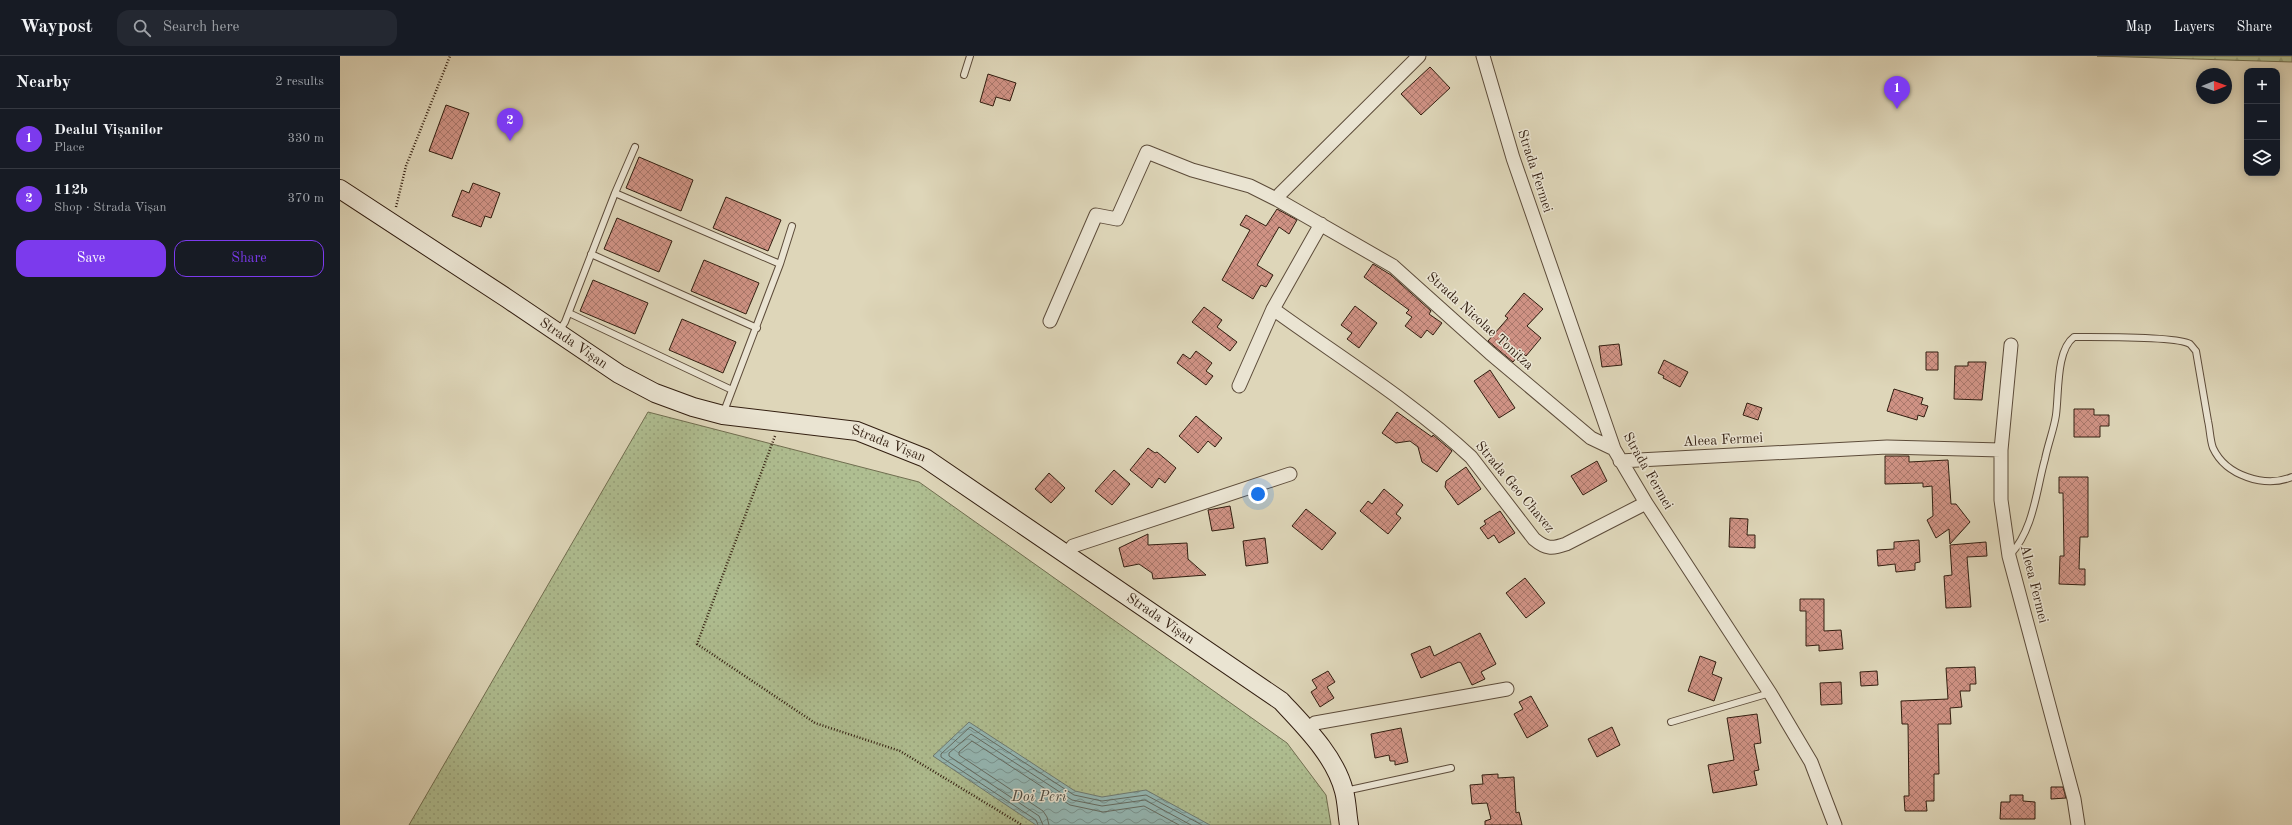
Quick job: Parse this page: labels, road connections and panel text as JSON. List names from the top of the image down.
{
  "streets": {
    "street": [
      "Strada Fermei",
      "Strada Nicolae Tonitza",
      "Strada Vișan",
      "Aleea Fermei",
      "Strada Geo Chavez"
    ]
  },
  "crossings": [
    ["Strada Fermei", "Strada Nicolae Tonitza"],
    ["Strada Fermei", "Aleea Fermei"],
    ["Strada Fermei", "Strada Geo Chavez"]
  ],
  "water": ["Doi Peri"],
  "north": "right",
  "page": {
    "header": "Waypost",
    "search": "Search here",
    "nav": ["Map", "Layers", "Share"],
    "heading": ["Nearby", "2 results"],
    "map_buttons": ["+", "−"],
    "pins": ["1", "2"],
    "list": [
      {
        "mark": "1",
        "name": "Dealul Vișanilor",
        "note": "Place",
        "value": "330 m"
      },
      {
        "mark": "2",
        "name": "112b",
        "note": "Shop · Strada Vișan",
        "value": "370 m"
      }
    ],
    "buttons": ["Save", "Share"]
  }
}
